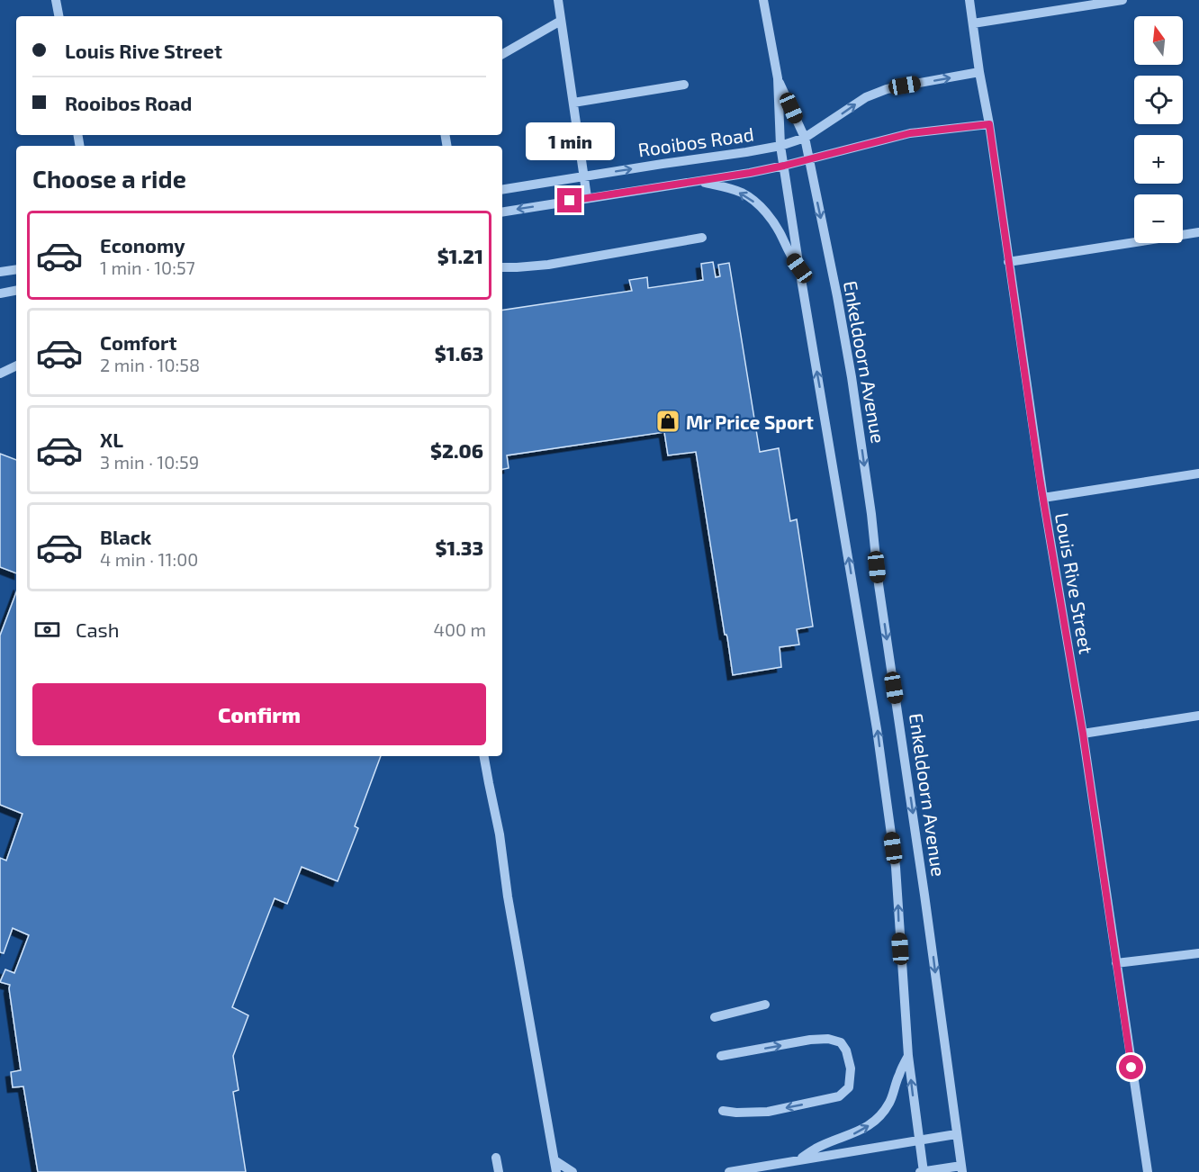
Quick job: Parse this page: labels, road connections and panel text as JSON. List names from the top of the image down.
{
  "streets": {
    "street": ["Rooibos Road", "Enkeldoorn Avenue", "Louis Rive Street"]
  },
  "crossings": [
    ["Rooibos Road", "Enkeldoorn Avenue"],
    ["Rooibos Road", "Louis Rive Street"]
  ],
  "places": {
    "shop": ["Mr Price Sport"]
  },
  "north": "top",
  "page": {
    "map_buttons": ["+", "−"],
    "banner": ["Louis Rive Street", "Rooibos Road"],
    "bubble": "1 min",
    "heading": "Choose a ride",
    "list": [
      {
        "name": "Economy",
        "note": "1 min · 10:57",
        "value": "$1.21"
      },
      {
        "name": "Comfort",
        "note": "2 min · 10:58",
        "value": "$1.63"
      },
      {
        "name": "XL",
        "note": "3 min · 10:59",
        "value": "$2.06"
      },
      {
        "name": "Black",
        "note": "4 min · 11:00",
        "value": "$1.33"
      }
    ],
    "pay": ["Cash", "400 m"],
    "buttons": "Confirm"
  }
}
